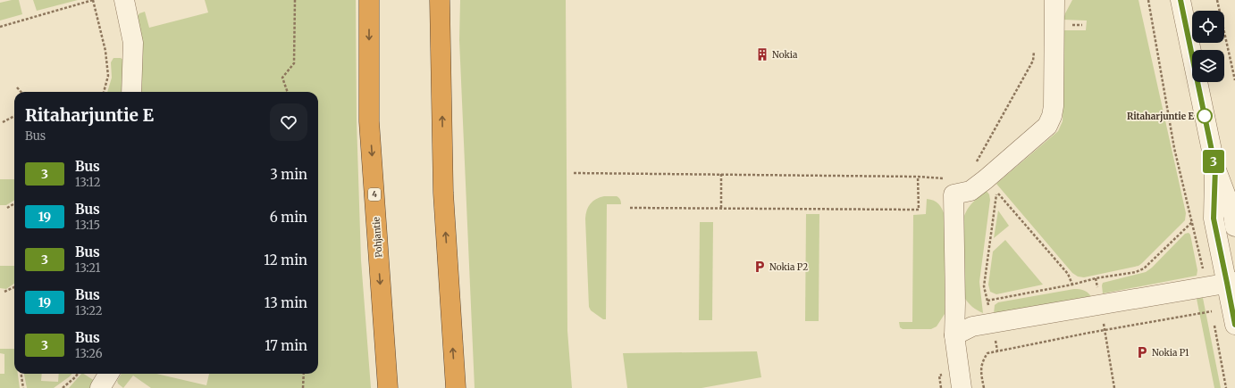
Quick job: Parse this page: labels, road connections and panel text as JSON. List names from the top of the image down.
{
  "streets": {
    "highway": ["4", "Pohjantie"]
  },
  "places": {
    "building": ["Nokia"],
    "other": ["Ritaharjuntie E"],
    "parking": ["Nokia P2", "Nokia P1"]
  },
  "lines": ["bus line 3"],
  "page": {
    "on_map": "3",
    "heading": ["Ritaharjuntie E", "Bus"],
    "list": [
      {
        "mark": "3",
        "name": "Bus",
        "note": "13:12",
        "value": "3 min"
      },
      {
        "mark": "19",
        "name": "Bus",
        "note": "13:15",
        "value": "6 min"
      },
      {
        "mark": "3",
        "name": "Bus",
        "note": "13:21",
        "value": "12 min"
      },
      {
        "mark": "19",
        "name": "Bus",
        "note": "13:22",
        "value": "13 min"
      },
      {
        "mark": "3",
        "name": "Bus",
        "note": "13:26",
        "value": "17 min"
      }
    ]
  }
}
